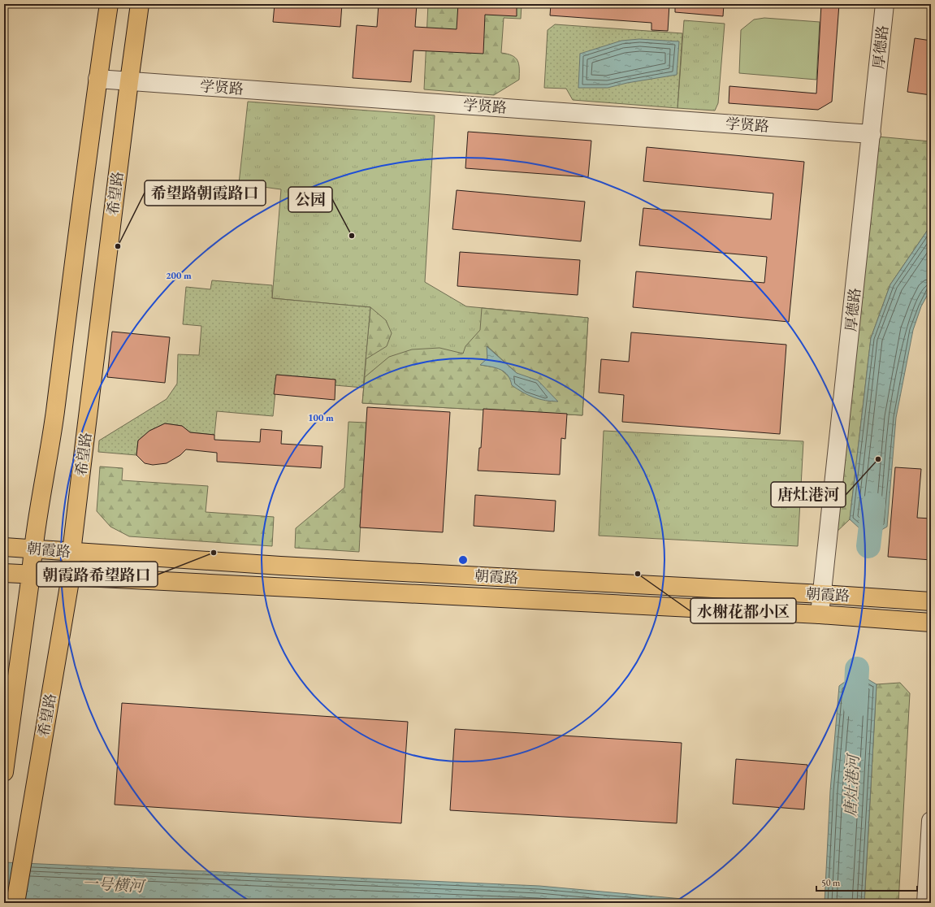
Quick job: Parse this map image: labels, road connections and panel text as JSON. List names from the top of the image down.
{
  "streets": {
    "main road": ["希望路", "朝霞路"],
    "street": ["厚德路", "学贤路"]
  },
  "crossings": [
    ["厚德路", "学贤路"],
    ["厚德路", "朝霞路"],
    ["学贤路", "希望路"],
    ["希望路", "朝霞路"]
  ],
  "water": ["唐灶港河", "一号横河"],
  "places": [
    "公园",
    "希望路朝霞路口",
    "唐灶港河",
    "朝霞路希望路口",
    "水榭花都小区"
  ],
  "scale_bar": "50 m",
  "rings": ["200 m", "100 m"]
}
